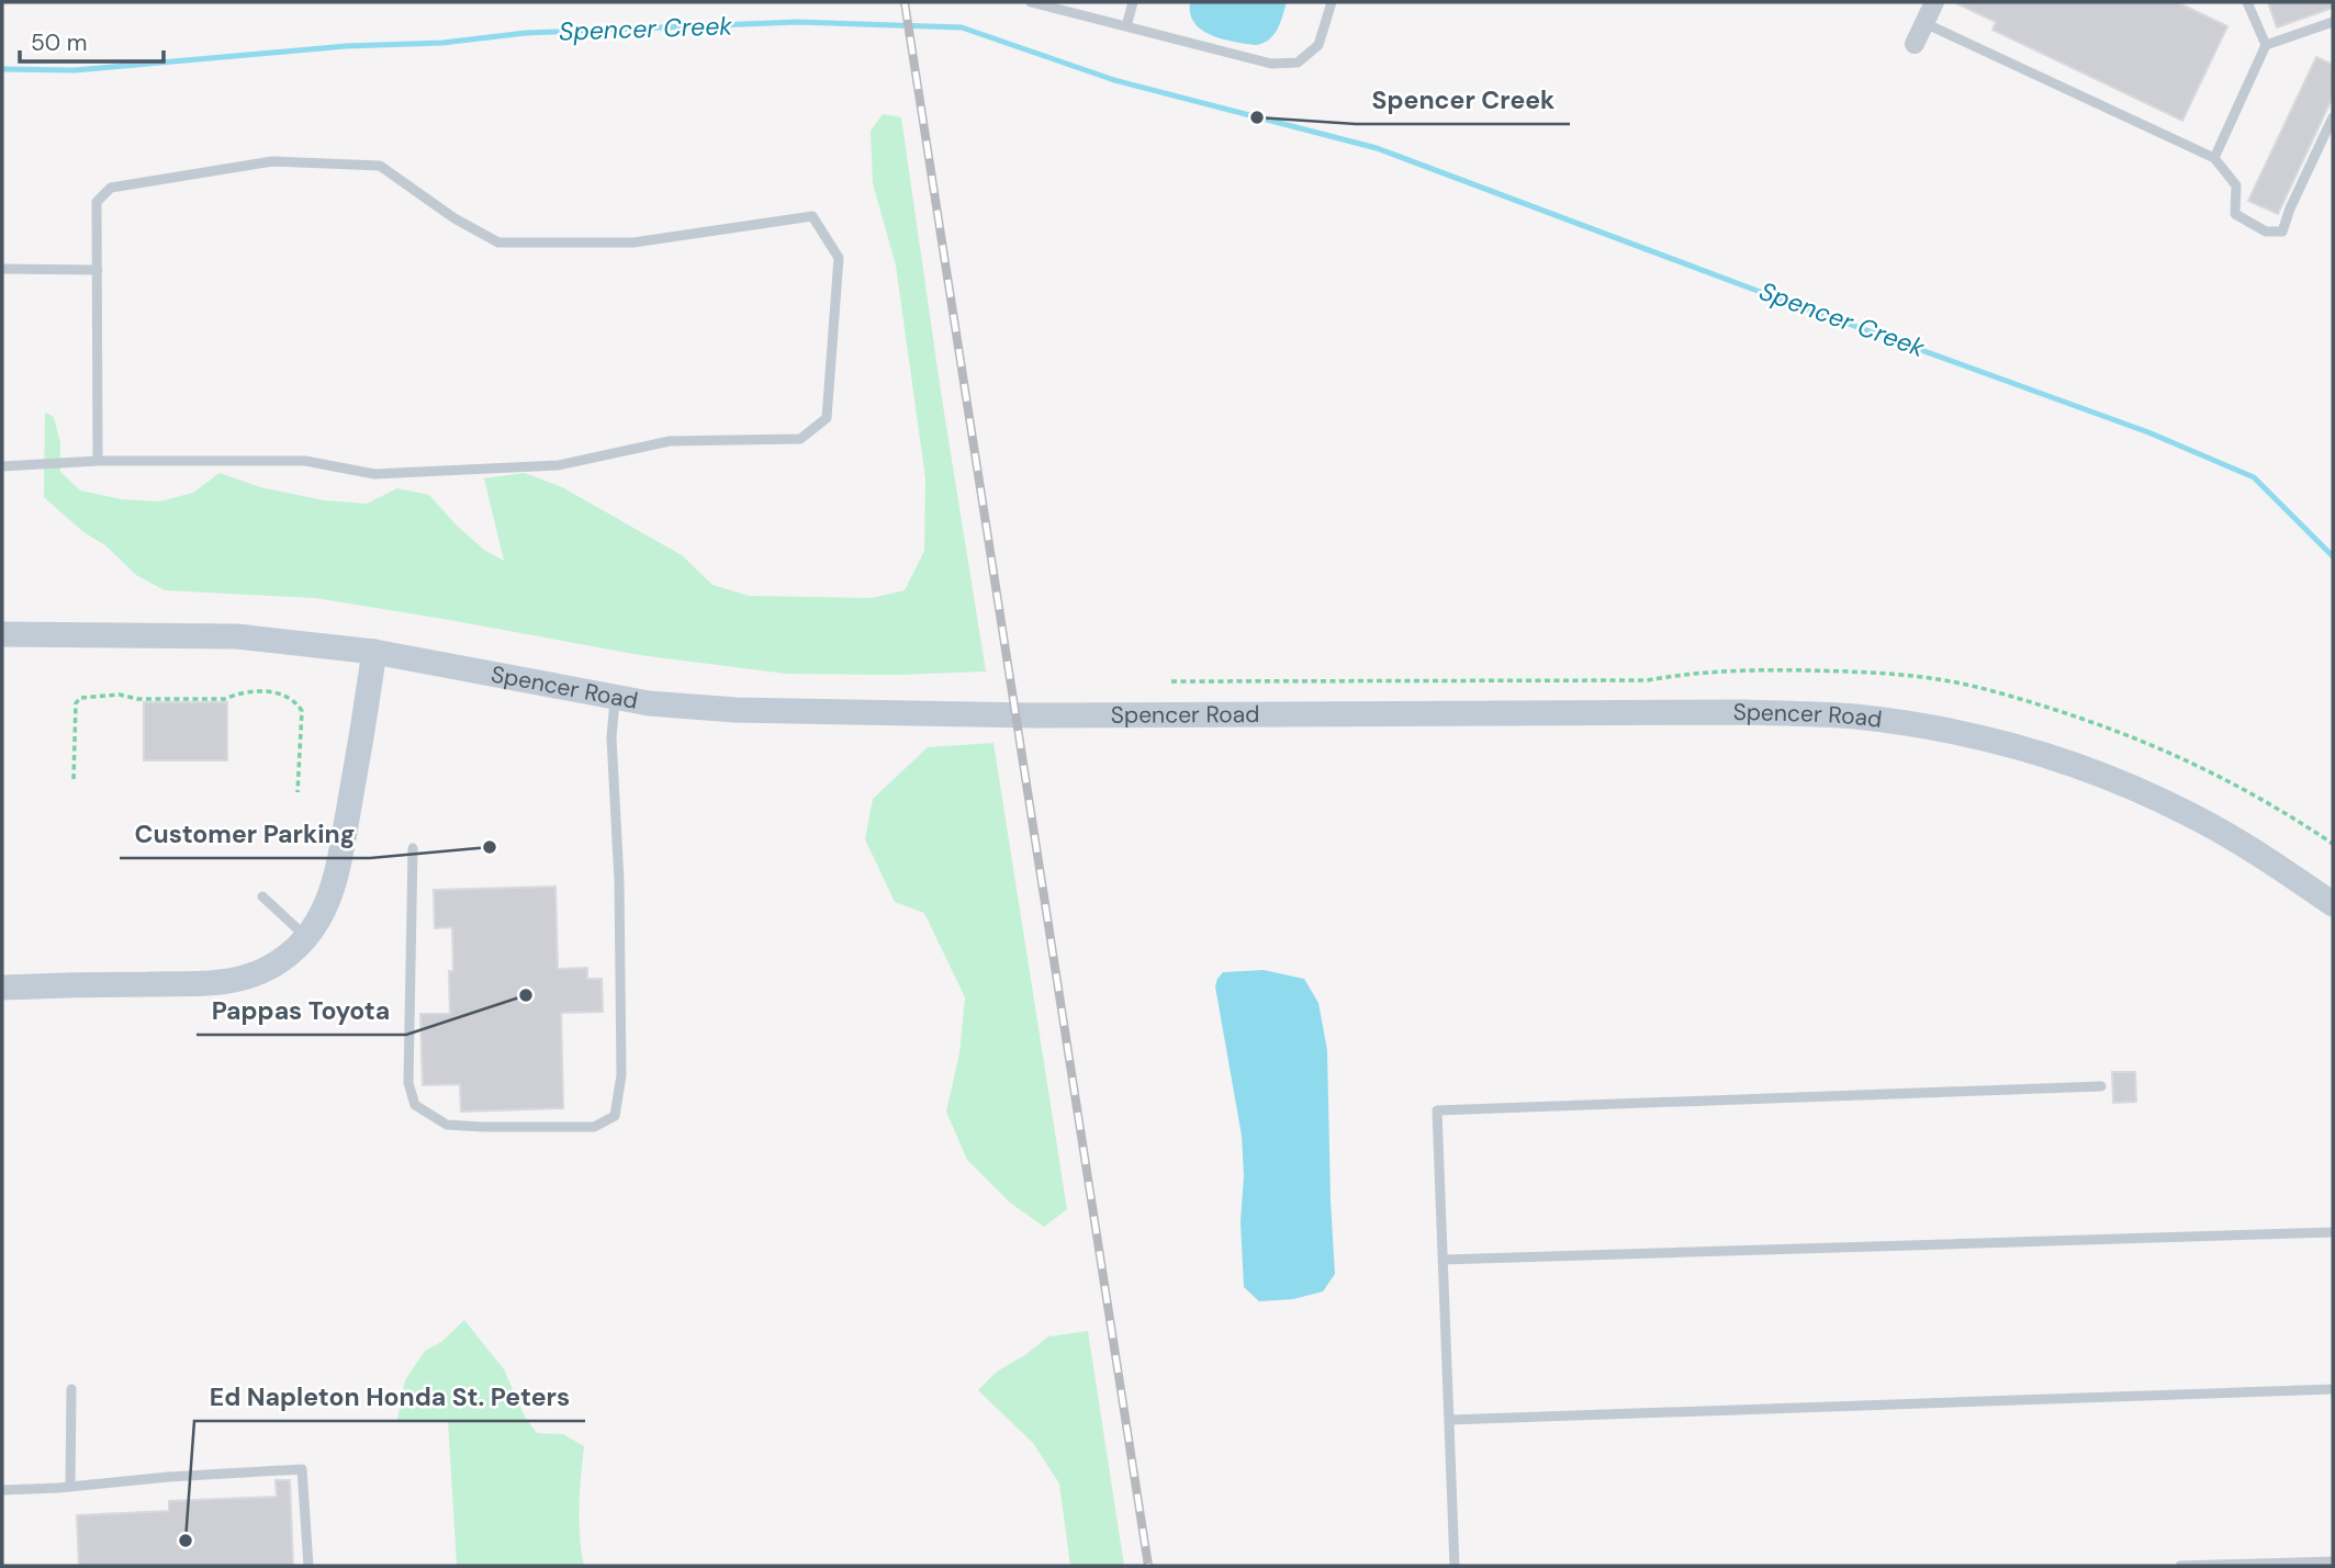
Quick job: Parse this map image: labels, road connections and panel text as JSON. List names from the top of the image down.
{
  "streets": {
    "main road": ["Spencer Road"]
  },
  "water": ["Spencer Creek"],
  "places": [
    "Spencer Creek",
    "Customer Parking",
    "Pappas Toyota",
    "Ed Napleton Honda St. Peters"
  ],
  "scale_bar": "50 m"
}
